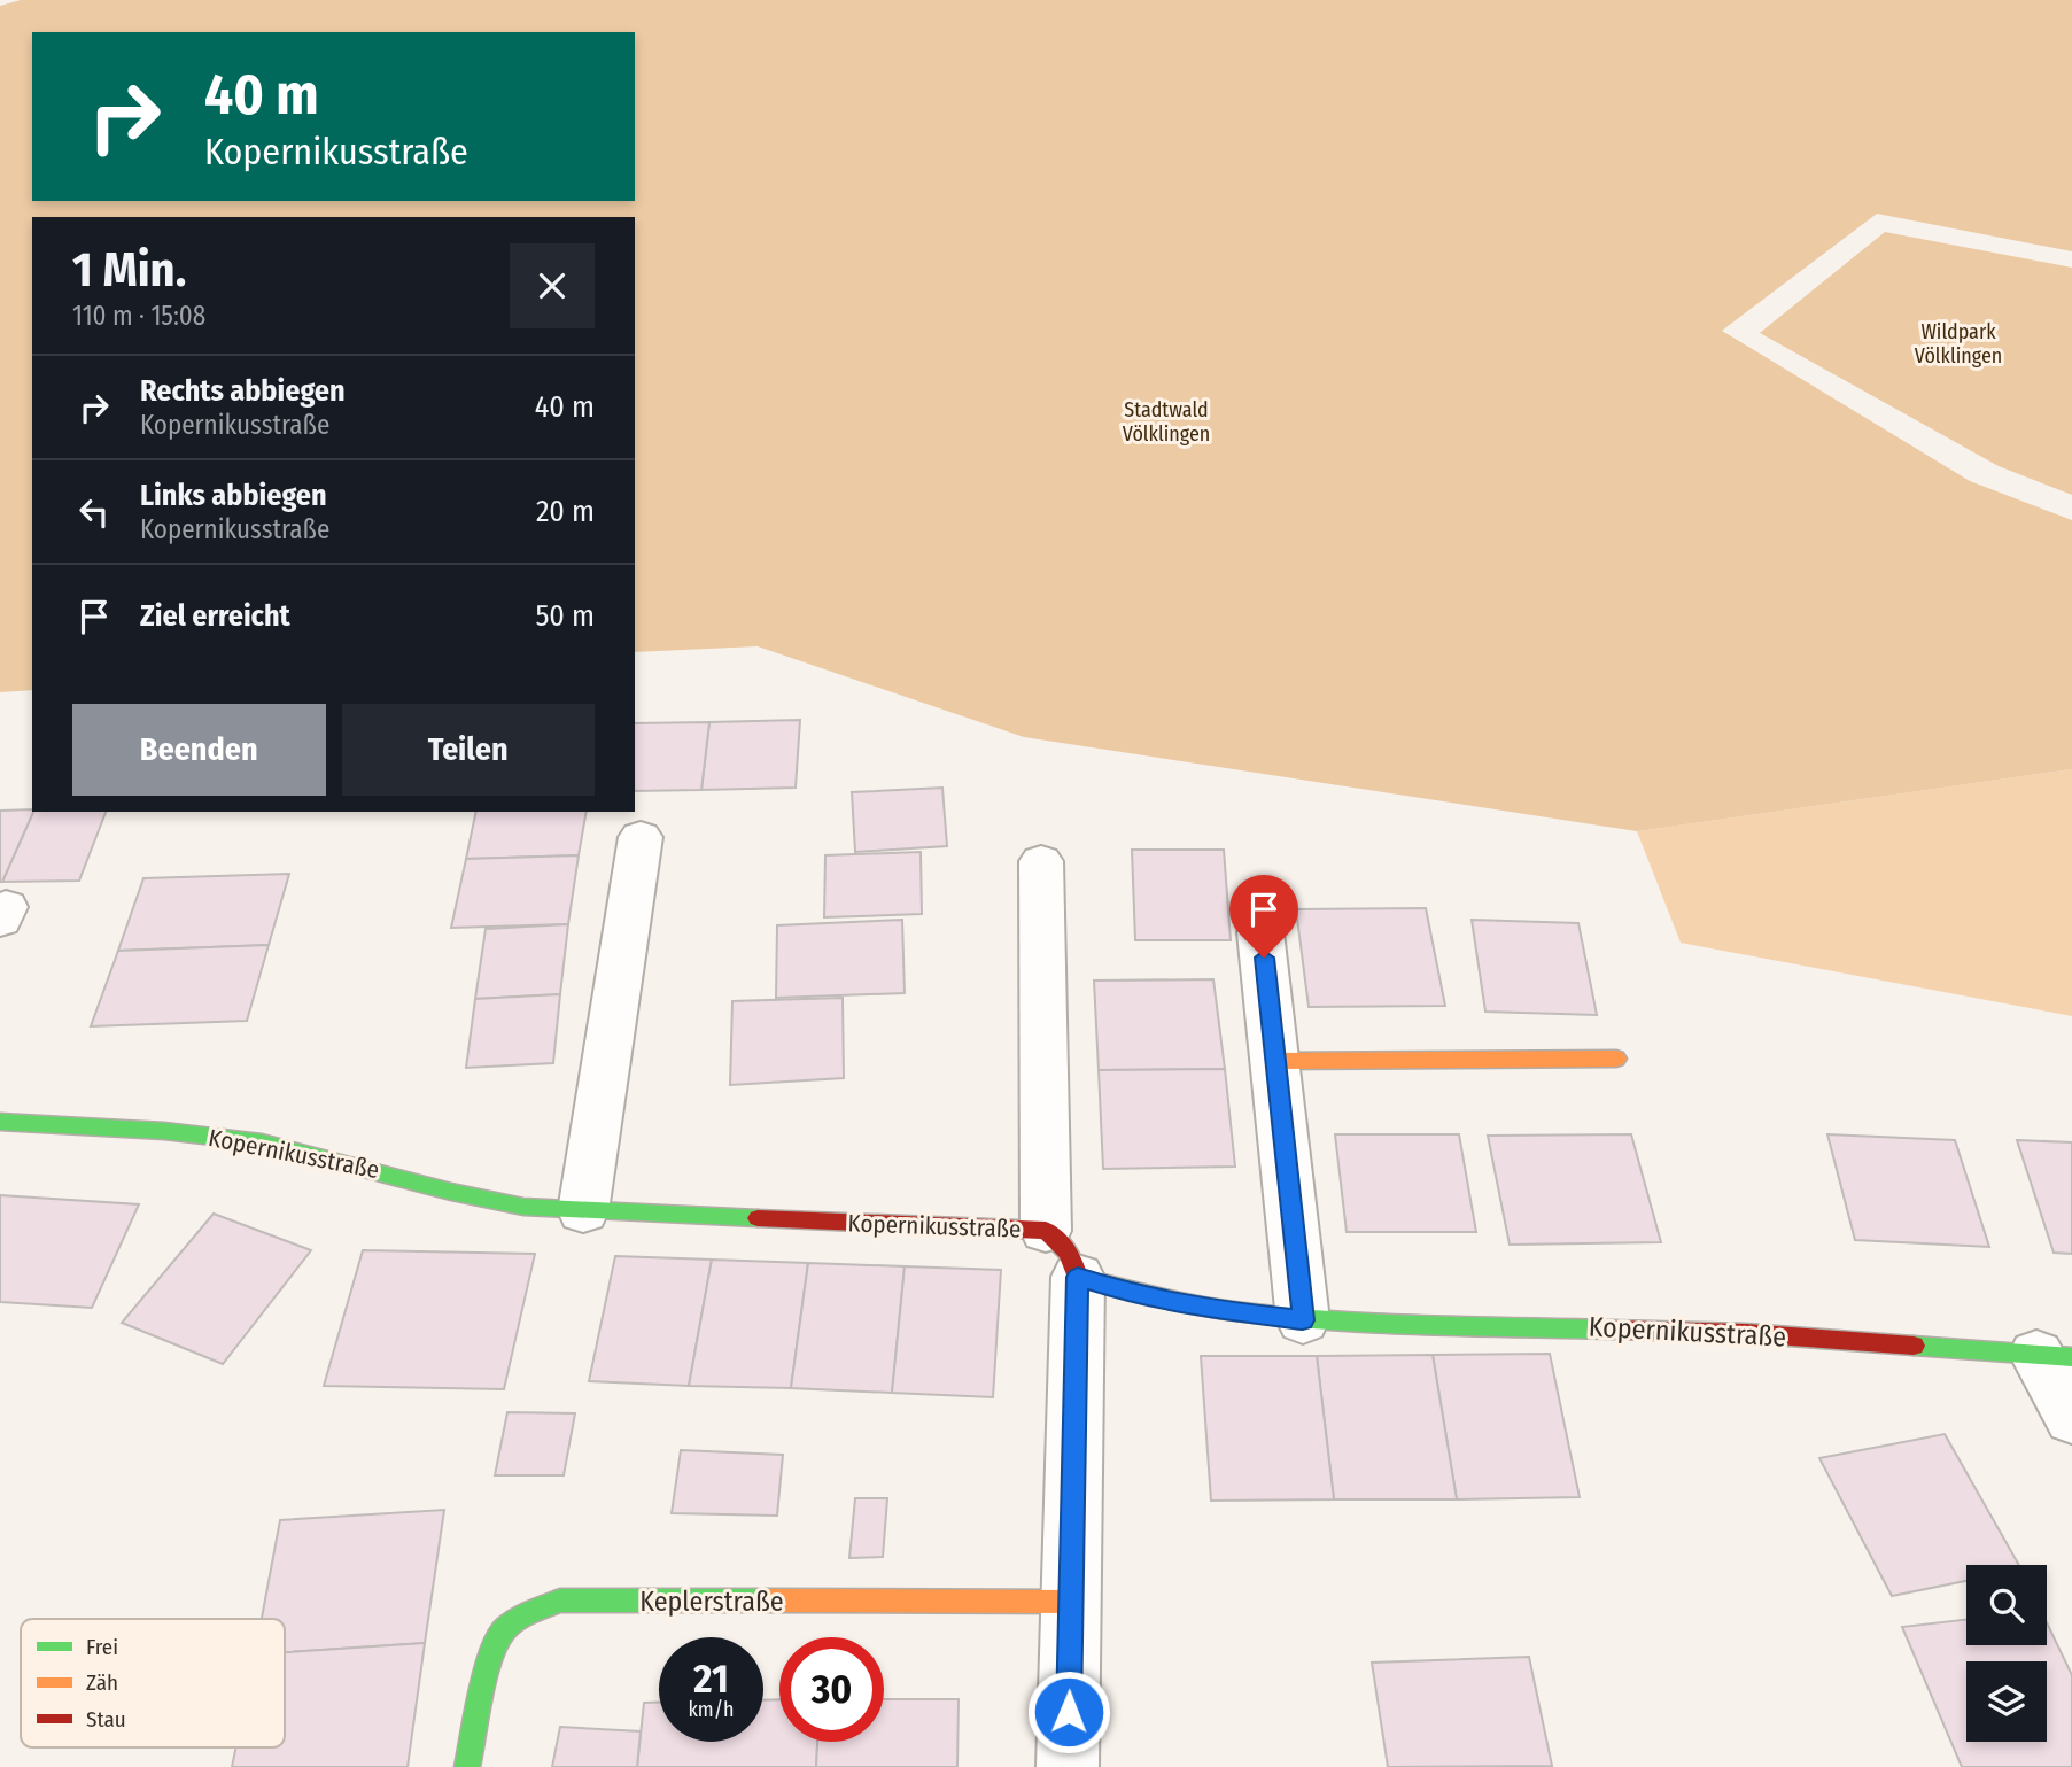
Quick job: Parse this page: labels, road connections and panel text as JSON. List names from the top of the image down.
{
  "streets": {
    "street": ["Kopernikusstraße", "Keplerstraße"]
  },
  "parks": ["Wildpark Völklingen", "Stadtwald Völklingen"],
  "legend": ["Frei", "Zäh", "Stau"],
  "page": {
    "turn": ["40 m", "Kopernikusstraße"],
    "heading": ["1 Min.", "110 m · 15:08"],
    "list": [
      {
        "name": "Rechts abbiegen",
        "note": "Kopernikusstraße",
        "value": "40 m"
      },
      {
        "name": "Links abbiegen",
        "note": "Kopernikusstraße",
        "value": "20 m"
      },
      {
        "name": "Ziel erreicht",
        "value": "50 m"
      }
    ],
    "buttons": ["Beenden", "Teilen"],
    "speed": "21 km/h",
    "limit": "30"
  }
}
